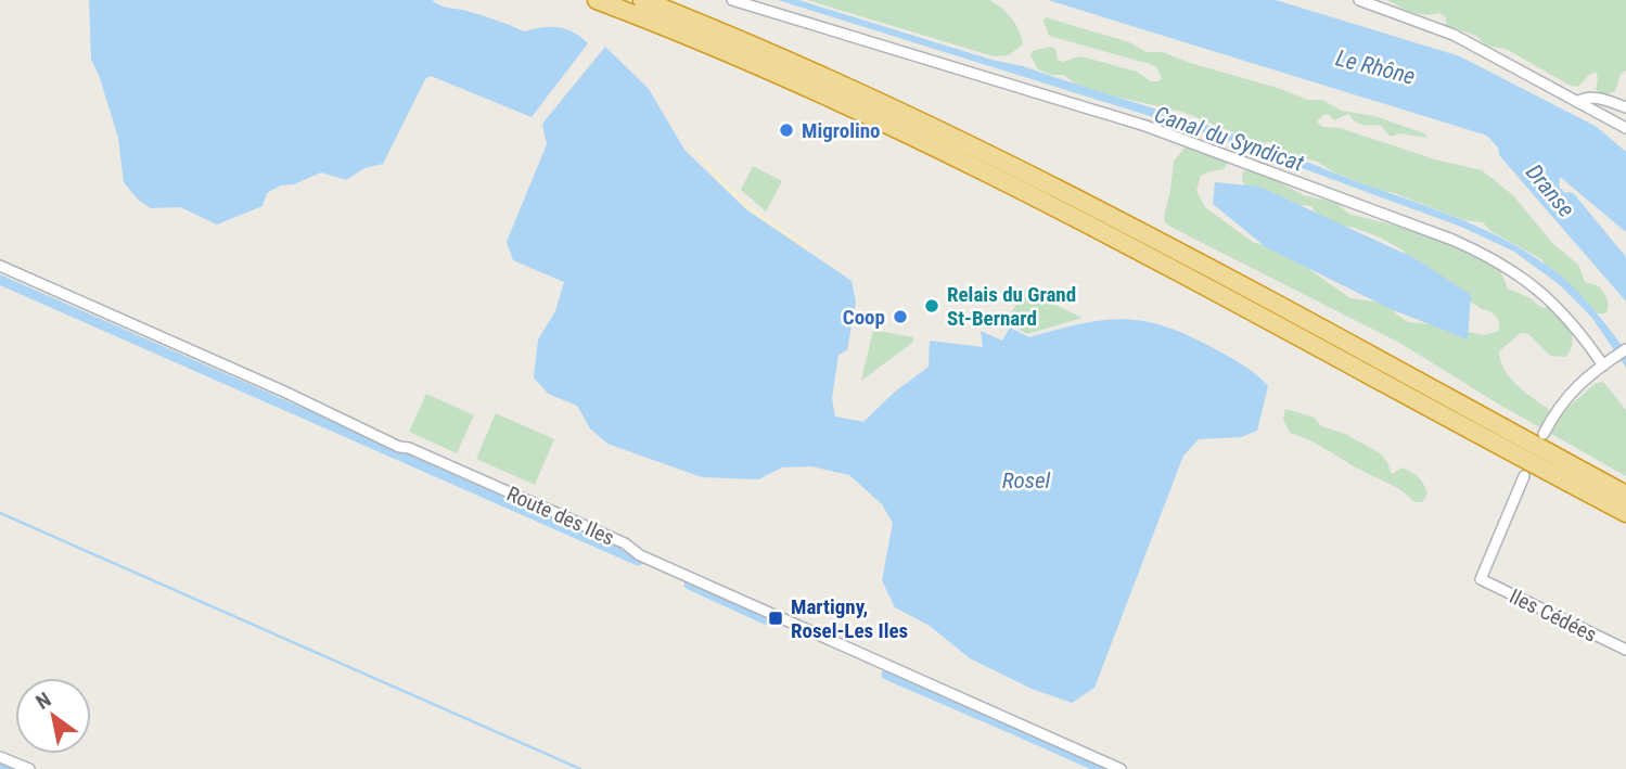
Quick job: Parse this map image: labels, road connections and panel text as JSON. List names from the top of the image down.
{
  "streets": {
    "street": ["Route des Iles", "Iles Cédées"]
  },
  "water": [
    "Le Rhône",
    "Canal du Syndicat",
    "Dranse",
    "Rosel"
  ],
  "places": {
    "other": ["Migrolino", "Relais du Grand St-Bernard", "Coop"],
    "transit": ["Martigny, Rosel-Les Iles"]
  },
  "north": "top left"
}
